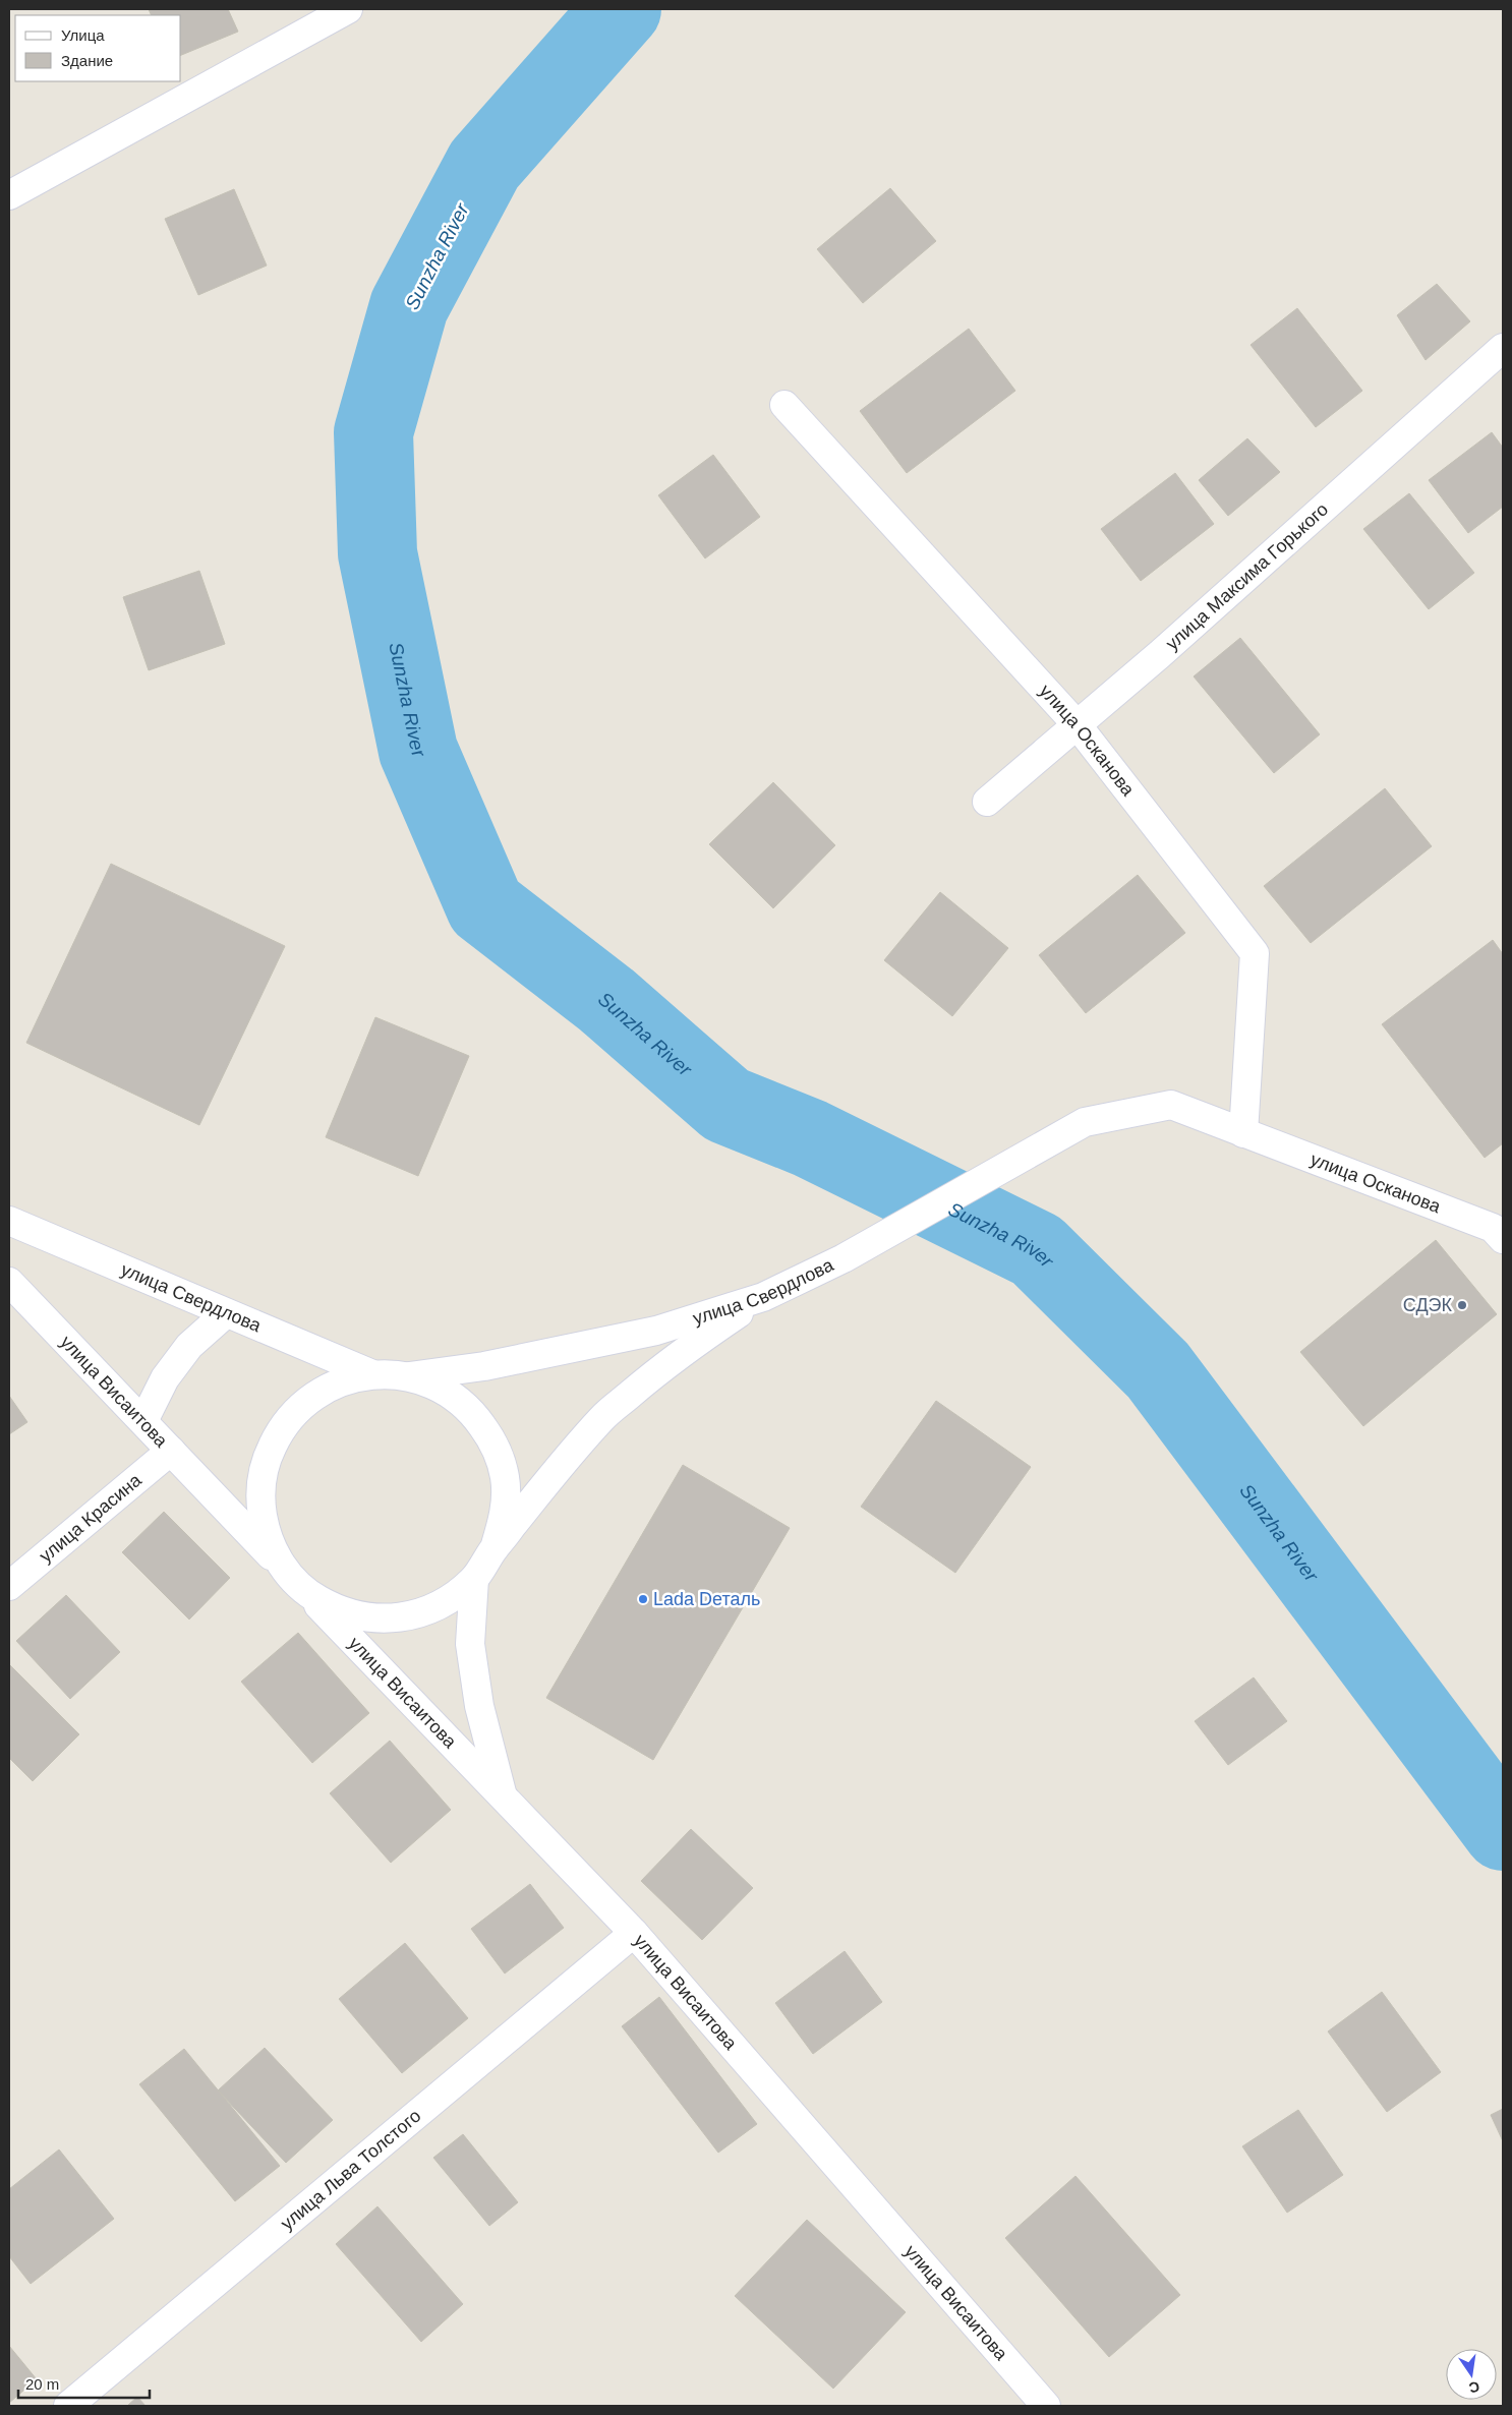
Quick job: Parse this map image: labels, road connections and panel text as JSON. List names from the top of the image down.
{
  "streets": {
    "street": [
      "улица Максима Горького",
      "улица Осканова",
      "улица Свердлова",
      "улица Висаитова",
      "улица Красина",
      "улица Льва Толстого"
    ]
  },
  "crossings": [
    ["улица Максима Горького", "улица Осканова"],
    ["улица Осканова", "улица Свердлова"],
    ["улица Висаитова", "улица Красина"],
    ["улица Висаитова", "улица Льва Толстого"]
  ],
  "water": ["Sunzha River"],
  "places": ["СДЭК", "Lada Dеталь"],
  "legend": ["Улица", "Здание"],
  "scale_bar": "20 m",
  "north": "bottom"
}
